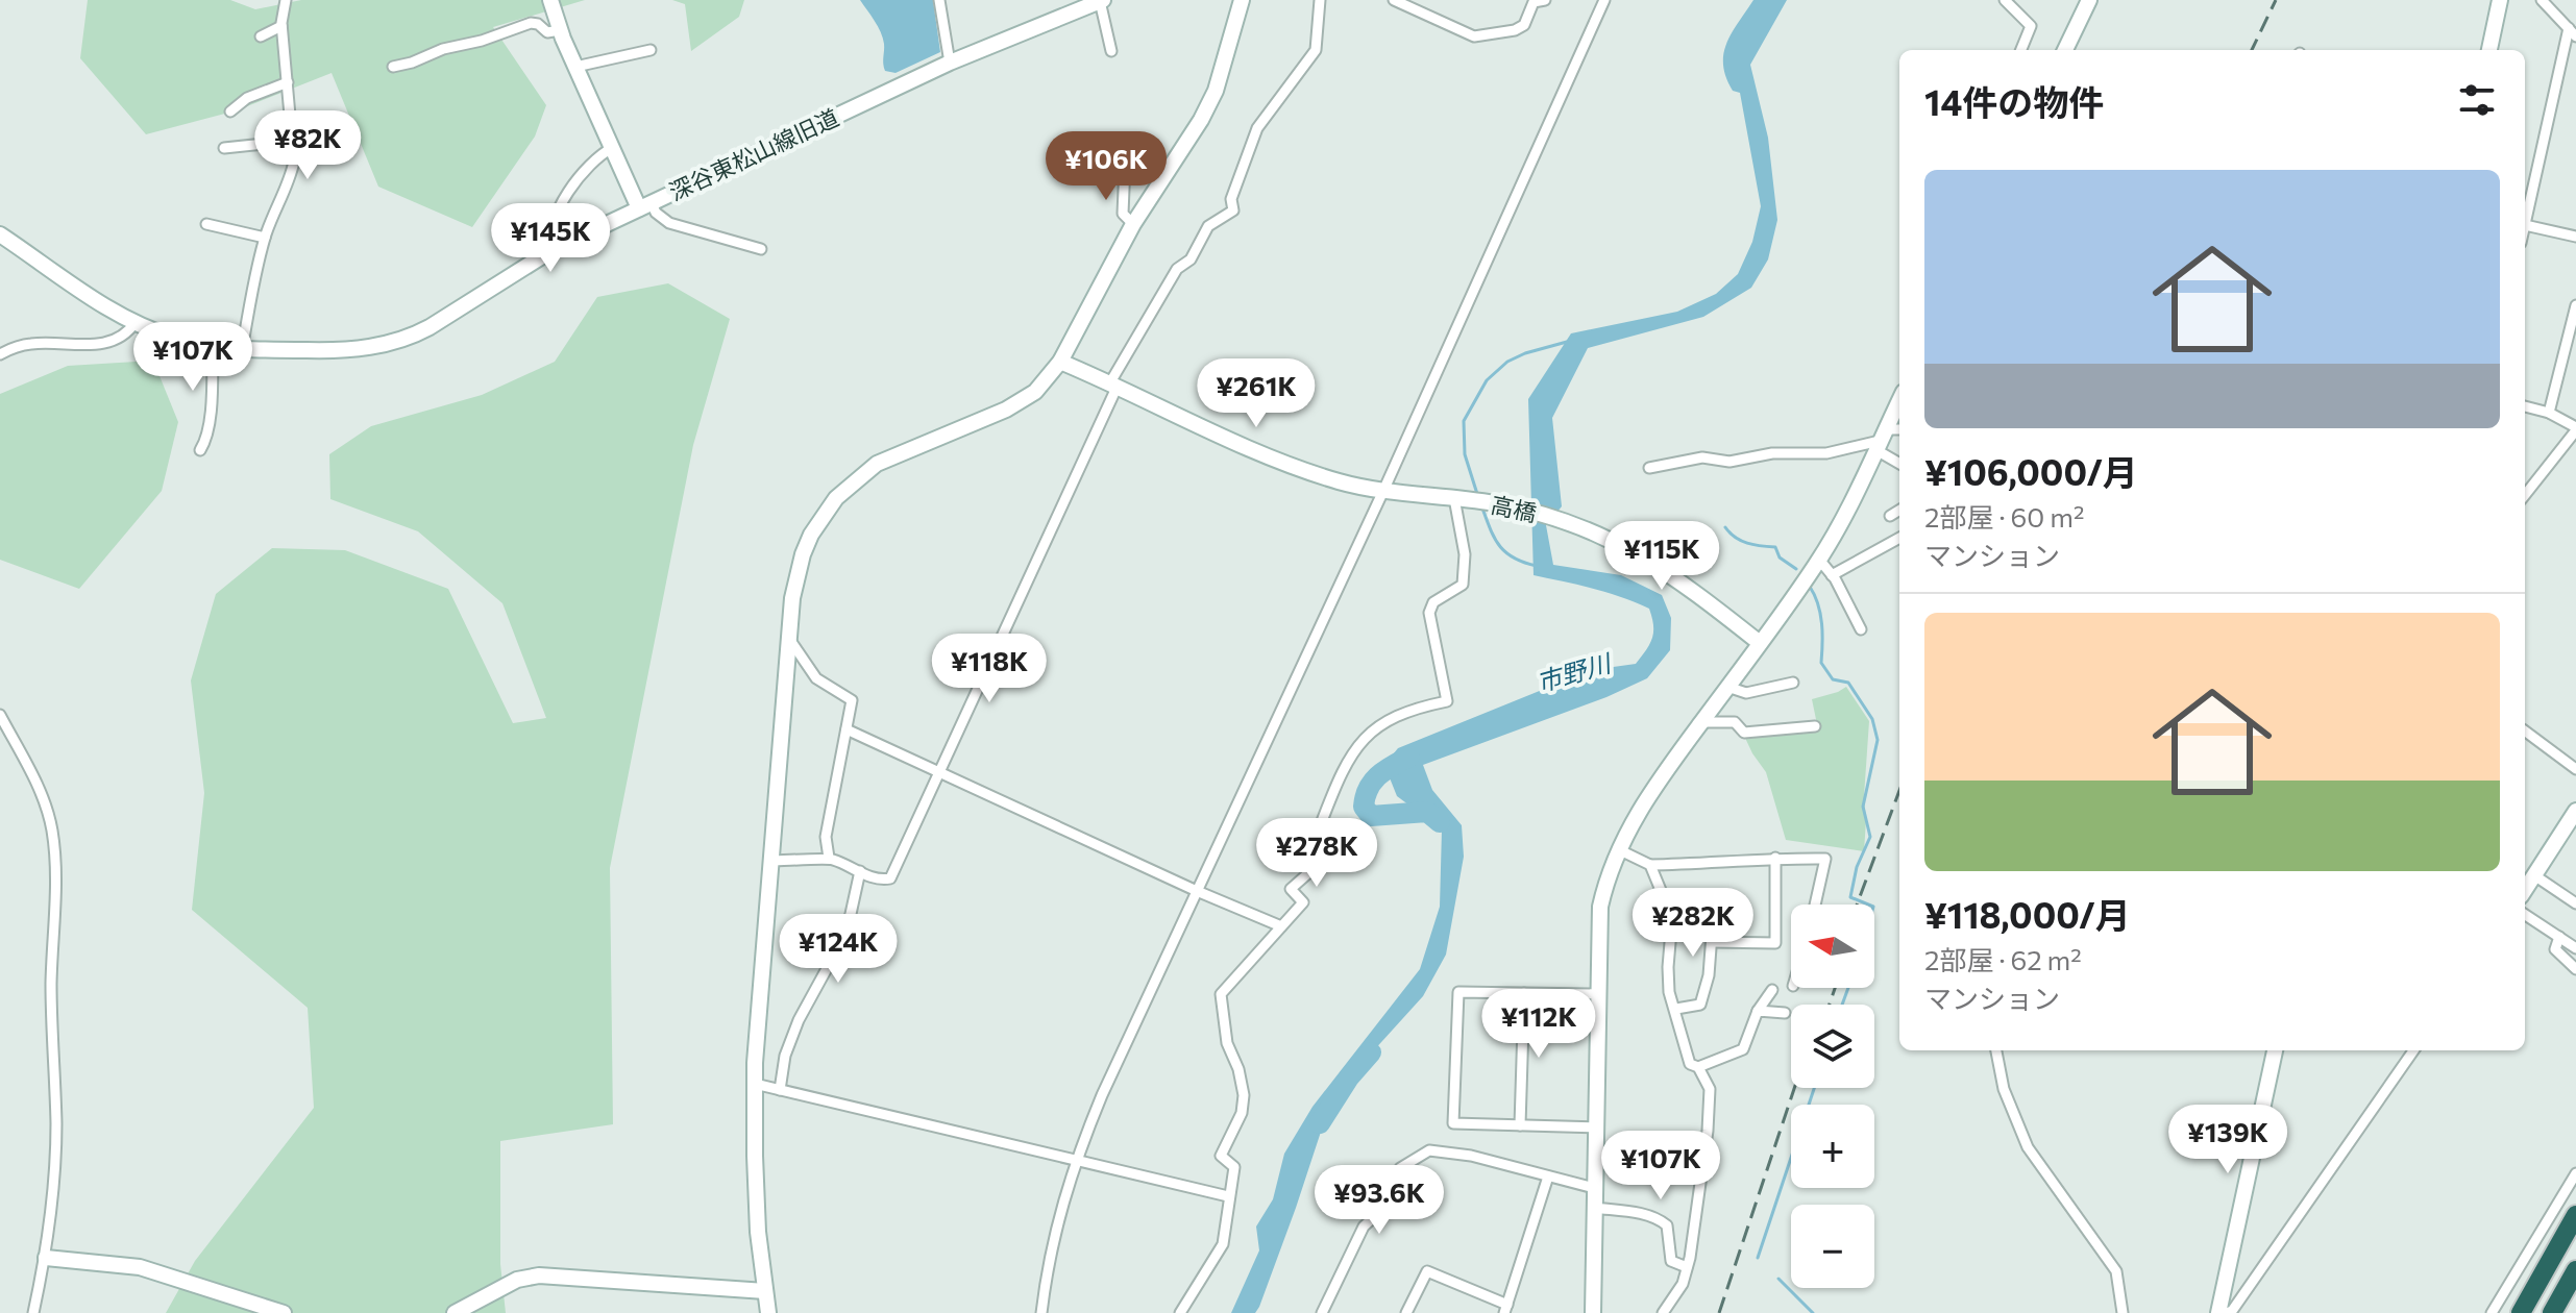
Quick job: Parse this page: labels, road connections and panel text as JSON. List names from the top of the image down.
{
  "streets": {
    "street": ["深谷東松山線旧道", "高橋"]
  },
  "water": ["市野川"],
  "north": "left",
  "page": {
    "heading": "14件の物件",
    "price": [
      "¥82K",
      "¥106K",
      "¥145K",
      "¥107K",
      "¥261K",
      "¥115K",
      "¥118K",
      "¥278K",
      "¥282K",
      "¥124K",
      "¥112K",
      "¥139K",
      "¥107K",
      "¥93.6K"
    ],
    "list": [
      {
        "name": "¥106,000/月",
        "note": "2部屋 · 60 m² · マンション"
      },
      {
        "name": "¥118,000/月",
        "note": "2部屋 · 62 m² · マンション"
      }
    ],
    "map_buttons": ["+", "−"]
  }
}
